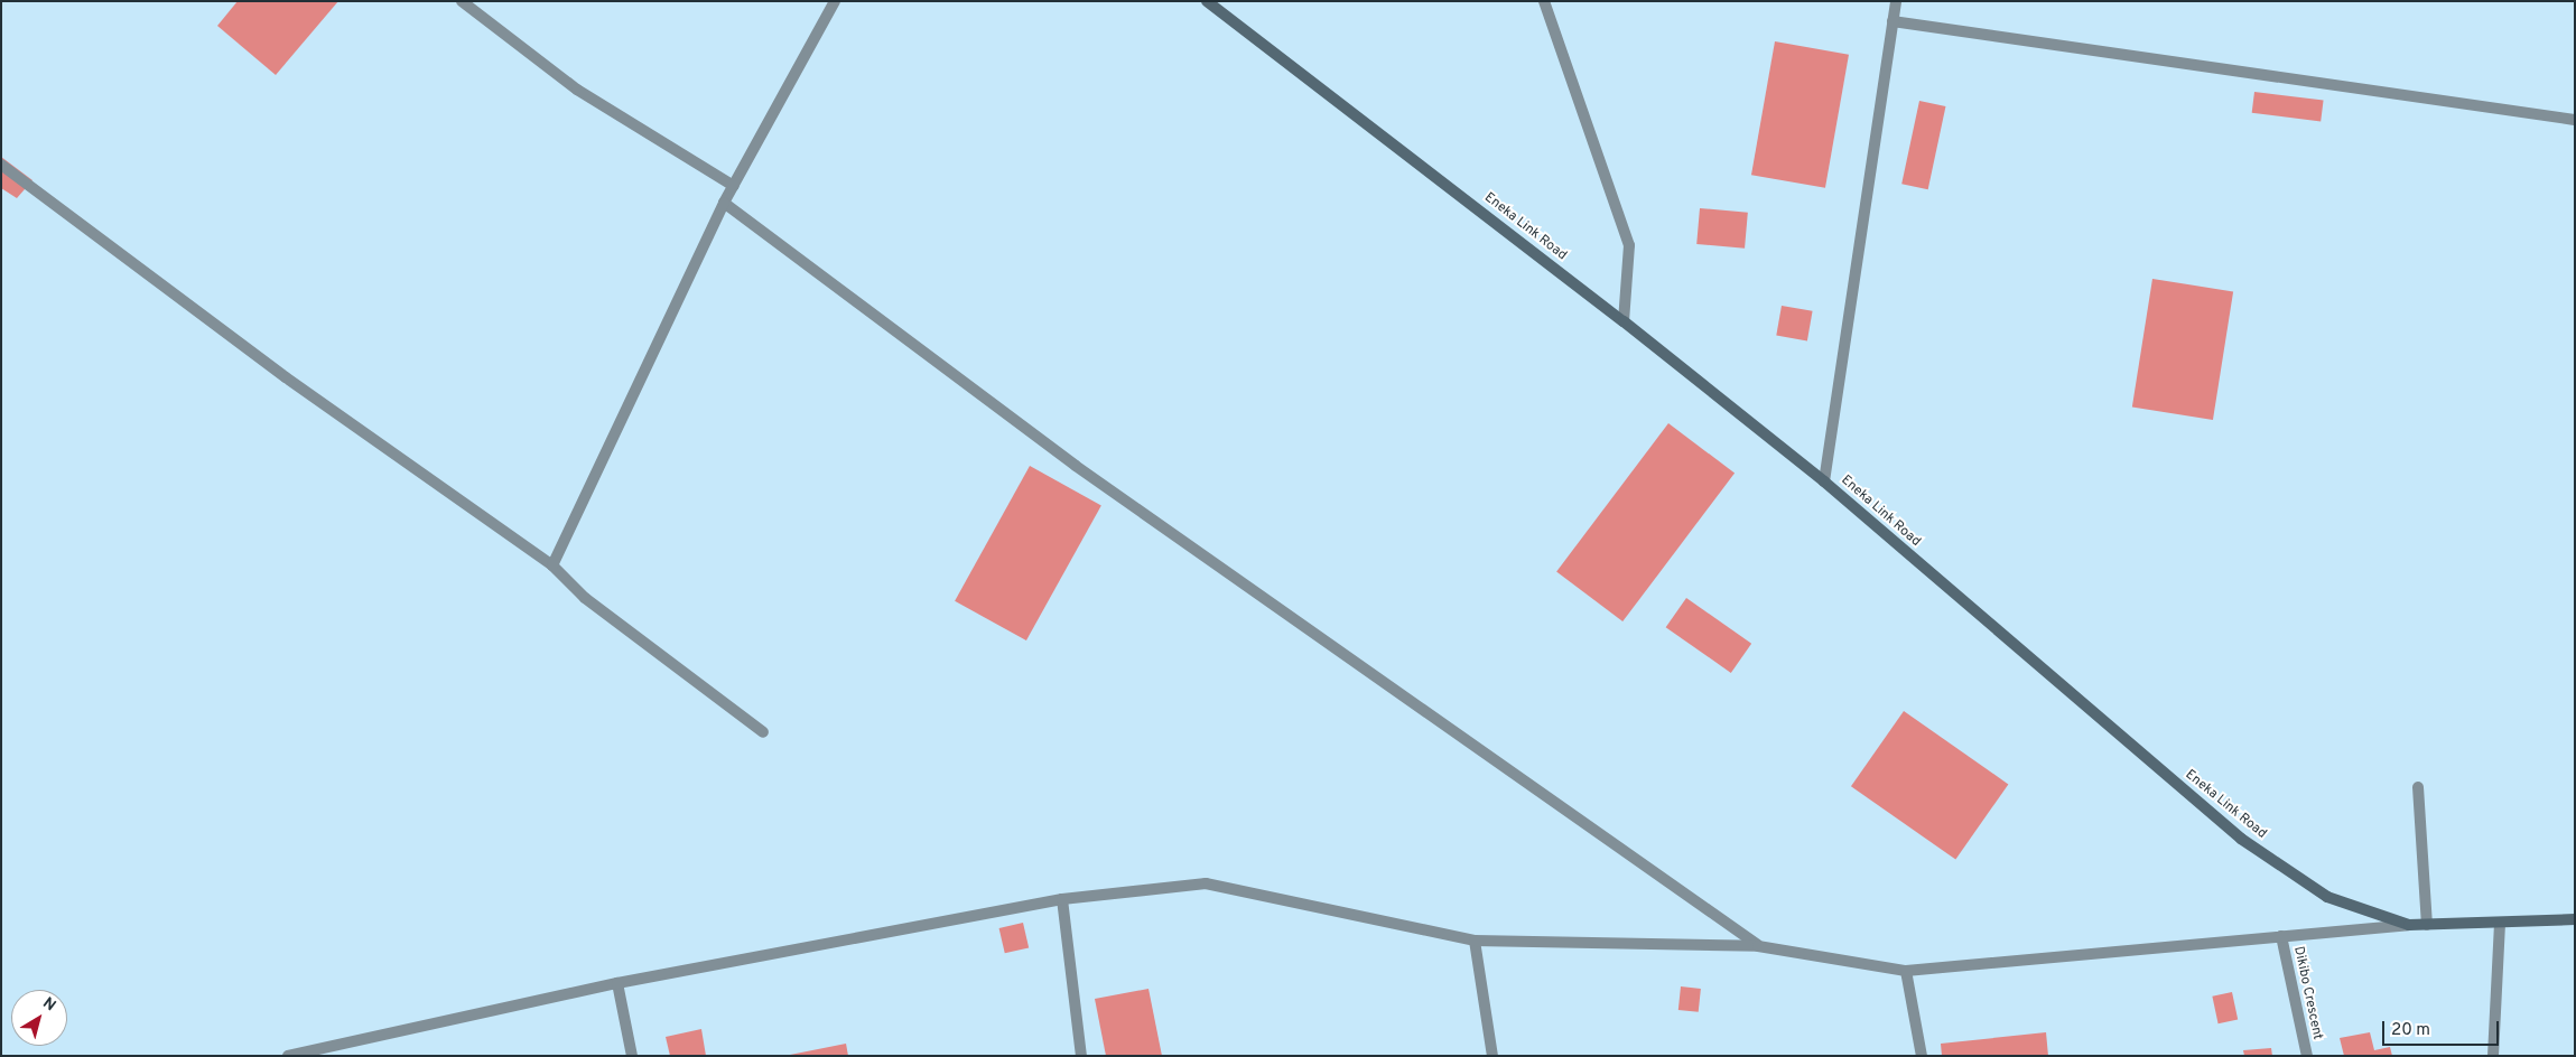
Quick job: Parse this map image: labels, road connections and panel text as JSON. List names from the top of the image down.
{
  "streets": {
    "street": ["Eneka Link Road", "Dikibo Crescent"]
  },
  "scale_bar": "20 m",
  "north": "top right"
}
